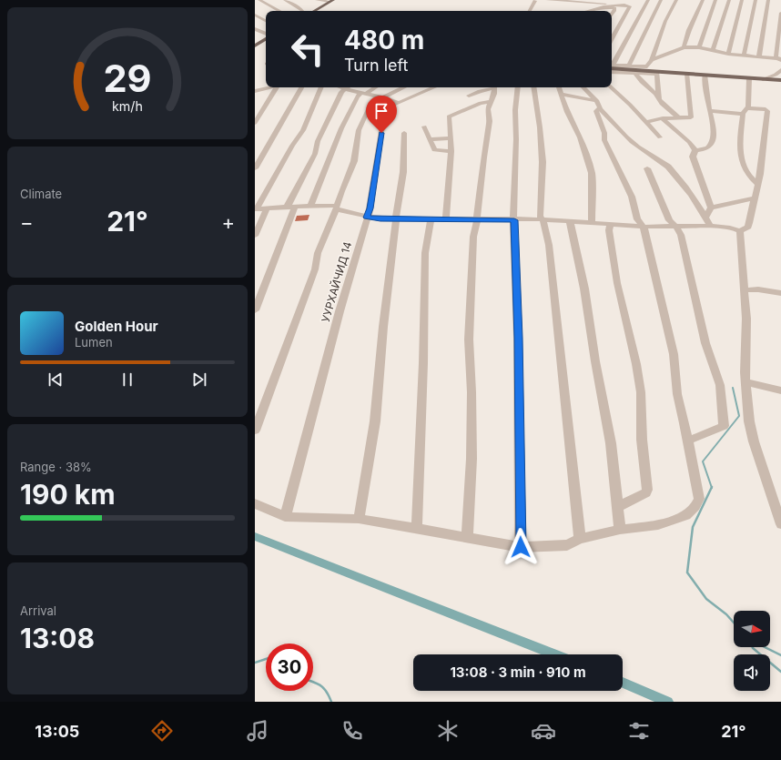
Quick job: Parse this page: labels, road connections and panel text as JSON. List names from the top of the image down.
{
  "streets": {
    "street": ["УУРХАЙЧИД 14"]
  },
  "north": "right",
  "page": {
    "turn": ["480 m", "Turn left"],
    "tile": [
      "Climate",
      ["Range · 38%", "190 km"],
      ["Arrival", "13:08"]
    ],
    "heat": ["−", "21°", "+"],
    "song": ["Golden Hour", "Lumen"],
    "limit": "30",
    "trip": "13:08 · 3 min · 910 m",
    "tabs": ["13:05", "21°"],
    "gauge": ["29", "km/h"]
  }
}
